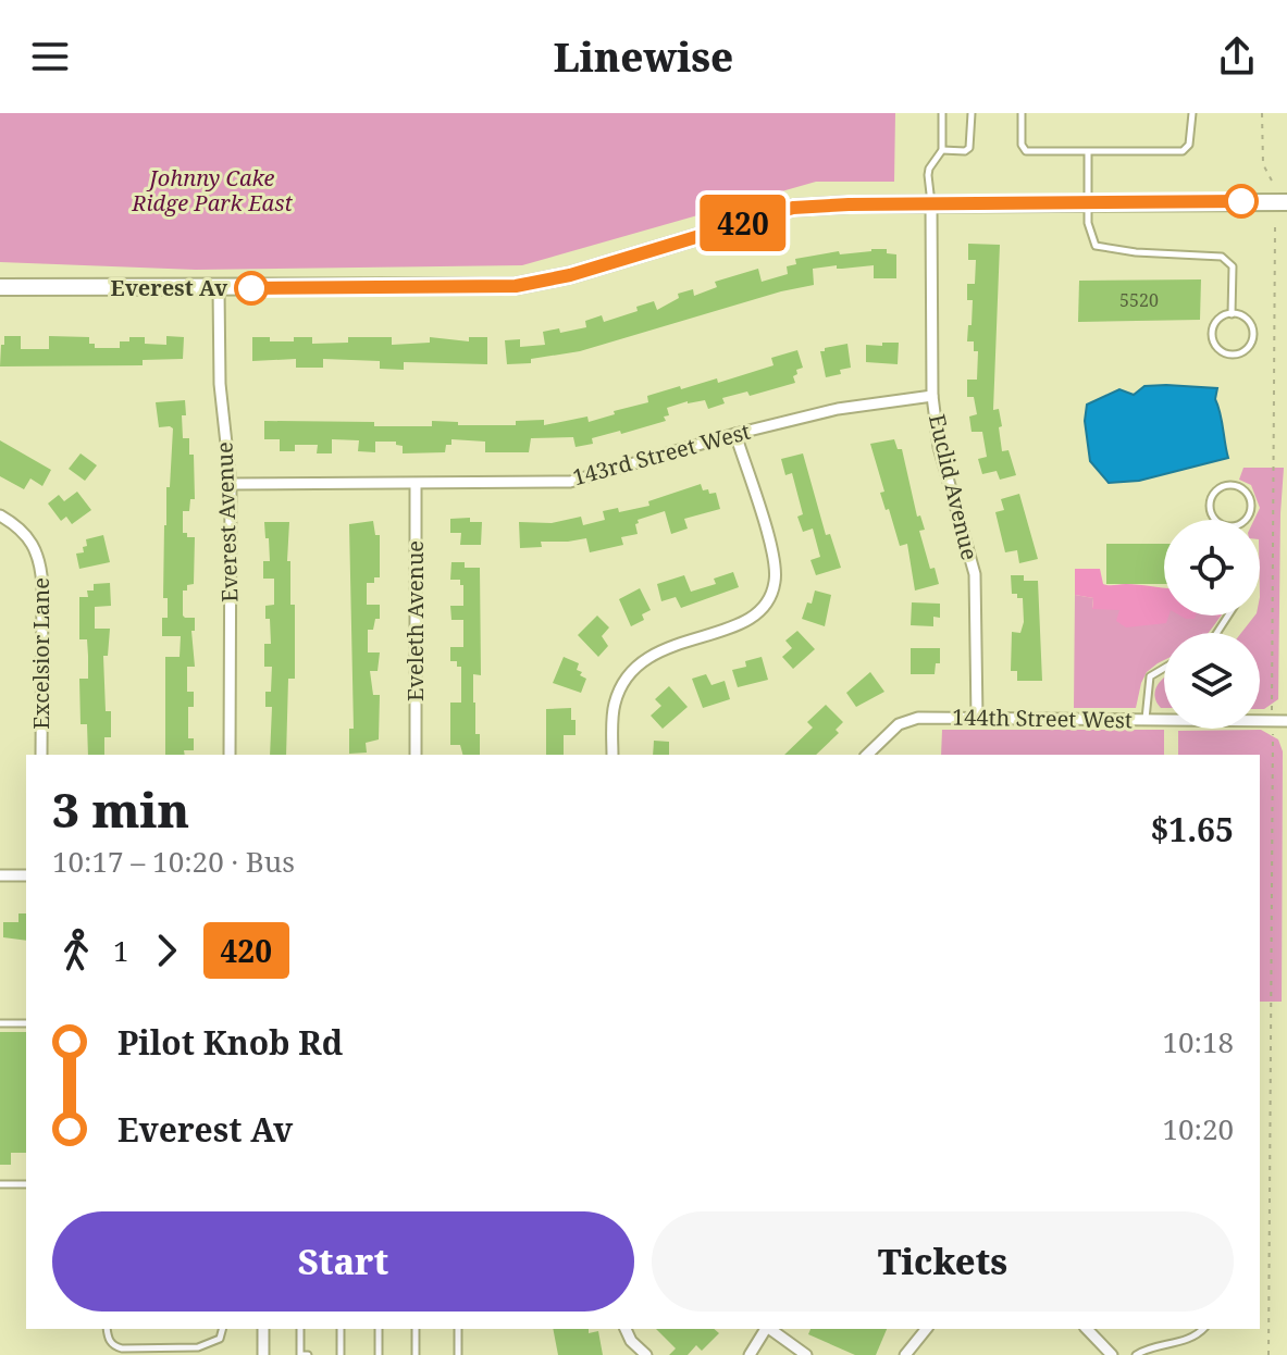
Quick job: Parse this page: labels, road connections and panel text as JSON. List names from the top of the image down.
{
  "streets": {
    "street": [
      "143rd Street West",
      "Euclid Avenue",
      "Everest Avenue",
      "Eveleth Avenue",
      "Excelsior Lane",
      "144th Street West"
    ]
  },
  "crossings": [
    ["143rd Street West", "Euclid Avenue"],
    ["143rd Street West", "Everest Avenue"],
    ["143rd Street West", "Eveleth Avenue"],
    ["Euclid Avenue", "144th Street West"]
  ],
  "parks": ["Johnny Cake Ridge Park East"],
  "places": ["Everest Av"],
  "lines": ["bus line 420"],
  "house_numbers": ["5520"],
  "page": {
    "header": "Linewise",
    "on_map": "420",
    "heading": ["3 min", "10:17 – 10:20 · Bus", "$1.65"],
    "legs": ["1", "420"],
    "list": [
      {
        "name": "Pilot Knob Rd",
        "value": "10:18"
      },
      {
        "name": "Everest Av",
        "value": "10:20"
      }
    ],
    "buttons": ["Start", "Tickets"]
  }
}
